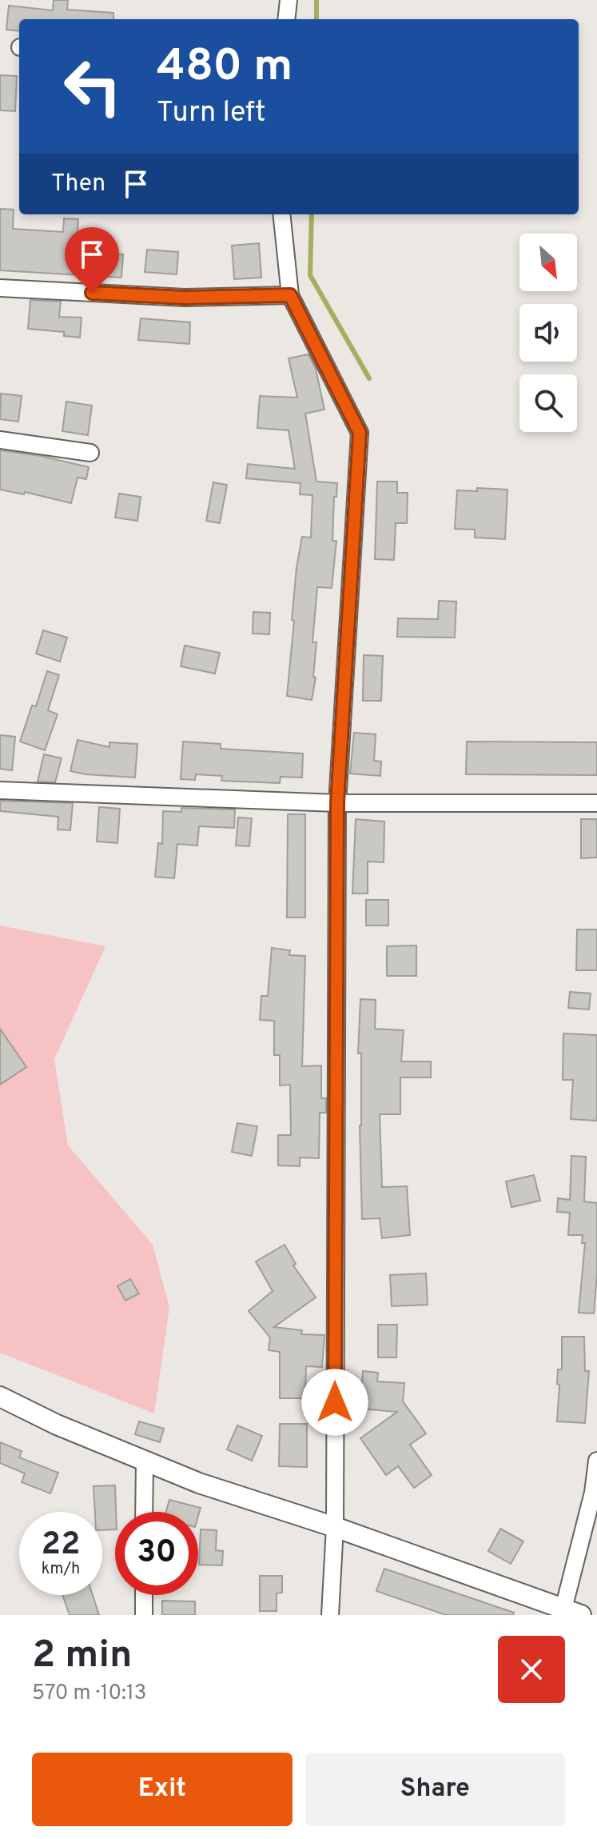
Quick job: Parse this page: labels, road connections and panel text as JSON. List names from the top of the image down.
{
  "north": "bottom right",
  "page": {
    "turn": ["480 m", "Turn left"],
    "then": "Then",
    "speed": "22 km/h",
    "limit": "30",
    "heading": ["2 min", "570 m · 10:13"],
    "buttons": ["Exit", "Share"]
  }
}
